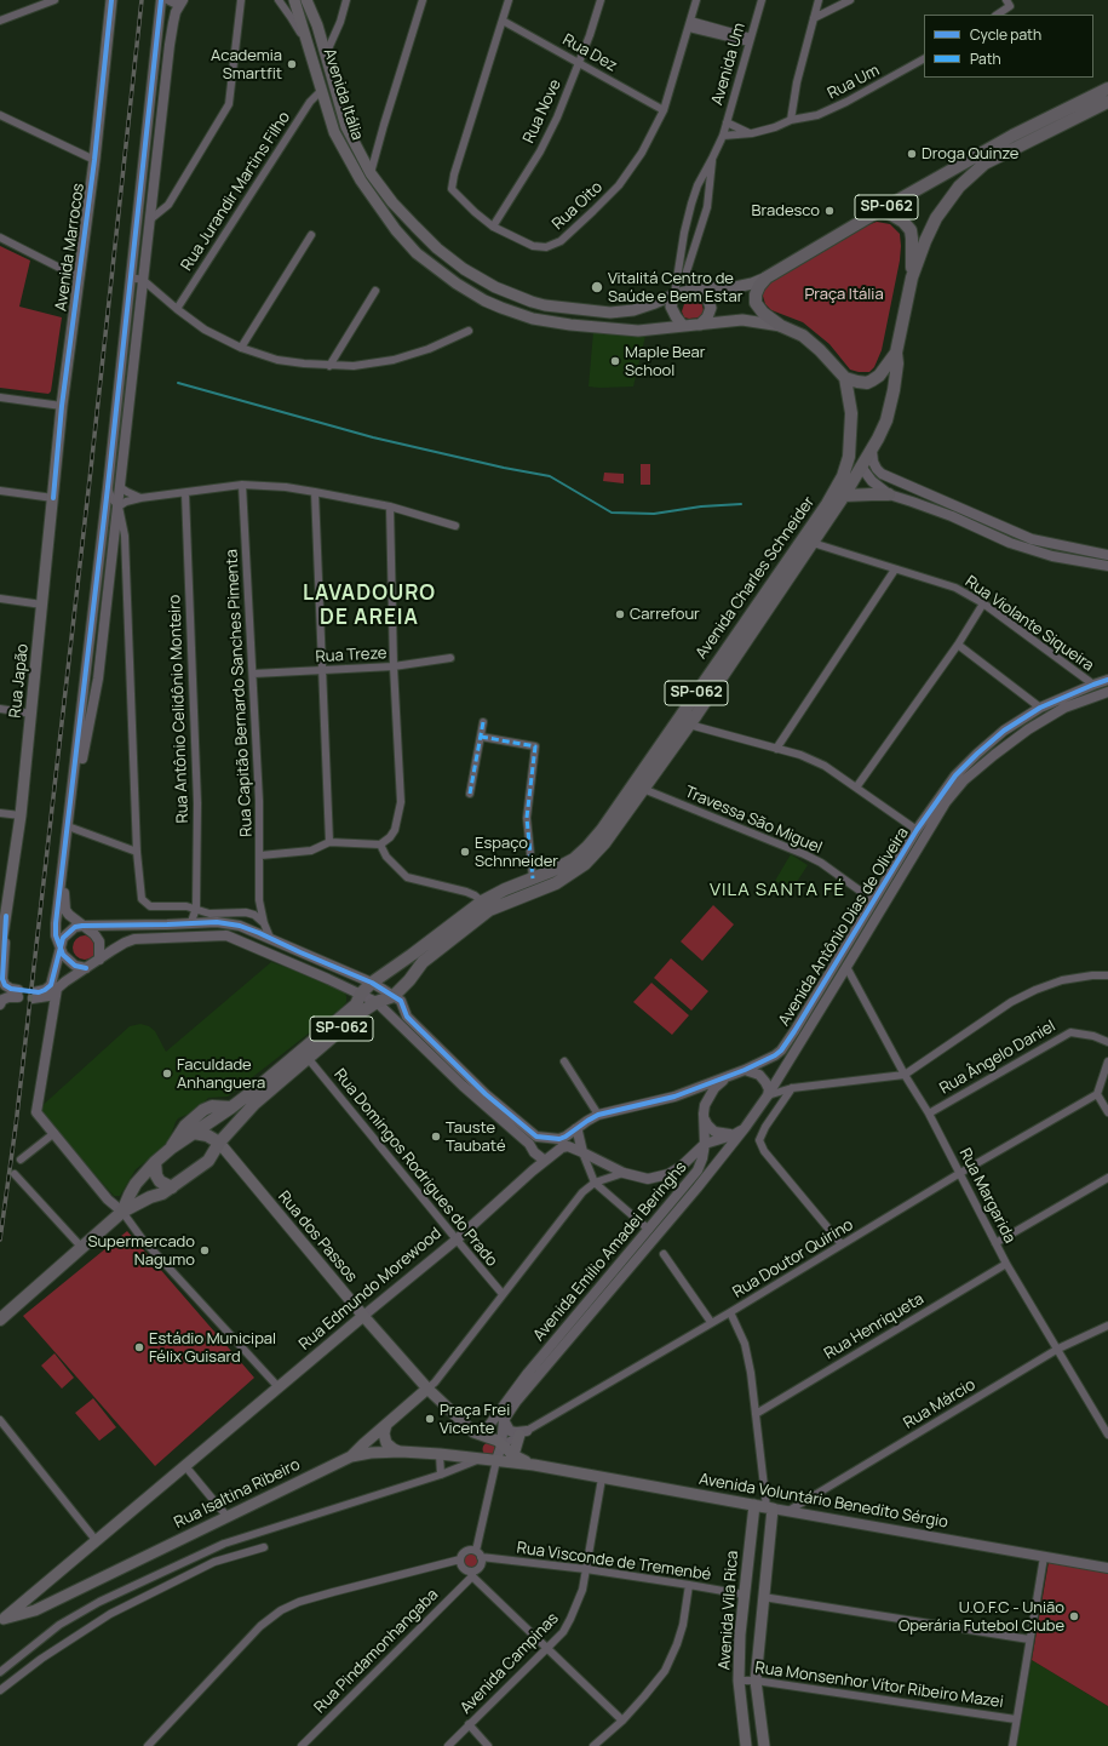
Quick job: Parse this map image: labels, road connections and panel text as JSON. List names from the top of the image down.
{
  "streets": {
    "main road": [
      "Avenida Itália",
      "SP-062",
      "Avenida Marrocos",
      "Avenida Charles Schneider",
      "Rua Japão",
      "Rua dos Passos",
      "Rua Edmundo Morewood",
      "Rua Isaltina Ribeiro",
      "Avenida Voluntário Benedito Sérgio",
      "Avenida Vila Rica"
    ],
    "street": [
      "Rua Dez",
      "Avenida Um",
      "Rua Um",
      "Rua Nove",
      "Rua Jurandir Martins Filho",
      "Rua Oito",
      "Rua Violante Siqueira",
      "Rua Treze",
      "Rua Capitão Bernardo Sanches Pimenta",
      "Rua Antônio Celidônio Monteiro",
      "Travessa São Miguel",
      "Avenida Antônio Dias de Oliveira",
      "Rua Ângelo Daniel",
      "Rua Domingos Rodrigues do Prado",
      "Rua Margarida",
      "Avenida Emílio Amadei Beringhs",
      "Rua Doutor Quirino",
      "Rua Henriqueta",
      "Rua Márcio",
      "Rua Visconde de Tremenbé",
      "Rua Pindamonhangaba",
      "Avenida Campinas",
      "Rua Monsenhor Vítor Ribeiro Mazei"
    ]
  },
  "crossings": [
    ["Rua Dez", "Rua Nove"],
    ["Rua Dez", "Rua Oito"],
    ["Avenida Um", "Rua Um"],
    ["Avenida Um", "Avenida Itália"],
    ["Avenida Itália", "Rua Jurandir Martins Filho"],
    ["Rua Nove", "Rua Oito"],
    ["SP-062", "Avenida Charles Schneider"],
    ["Avenida Marrocos", "Rua Japão"],
    ["Avenida Charles Schneider", "Rua Violante Siqueira"],
    ["Avenida Charles Schneider", "Travessa São Miguel"],
    ["Avenida Charles Schneider", "Rua Domingos Rodrigues do Prado"],
    ["Avenida Charles Schneider", "Rua dos Passos"],
    ["Rua Violante Siqueira", "Avenida Antônio Dias de Oliveira"],
    ["Rua Treze", "Rua Capitão Bernardo Sanches Pimenta"],
    ["Travessa São Miguel", "Avenida Antônio Dias de Oliveira"],
    ["Avenida Antônio Dias de Oliveira", "Avenida Emílio Amadei Beringhs"],
    ["Rua Ângelo Daniel", "Rua Margarida"],
    ["Rua Domingos Rodrigues do Prado", "Rua Edmundo Morewood"],
    ["Rua Margarida", "Rua Doutor Quirino"],
    ["Rua Margarida", "Rua Henriqueta"],
    ["Rua Margarida", "Rua Márcio"],
    ["Rua dos Passos", "Avenida Emílio Amadei Beringhs"],
    ["Rua dos Passos", "Rua Doutor Quirino"],
    ["Rua dos Passos", "Rua Edmundo Morewood"],
    ["Rua dos Passos", "Avenida Voluntário Benedito Sérgio"],
    ["Rua dos Passos", "Rua Pindamonhangaba"],
    ["Rua Doutor Quirino", "Avenida Voluntário Benedito Sérgio"],
    ["Rua Doutor Quirino", "Rua Pindamonhangaba"],
    ["Rua Edmundo Morewood", "Rua Isaltina Ribeiro"],
    ["Rua Márcio", "Avenida Voluntário Benedito Sérgio"],
    ["Rua Isaltina Ribeiro", "Avenida Voluntário Benedito Sérgio"],
    ["Rua Isaltina Ribeiro", "Rua Pindamonhangaba"],
    ["Avenida Voluntário Benedito Sérgio", "Avenida Vila Rica"],
    ["Avenida Voluntário Benedito Sérgio", "Rua Pindamonhangaba"],
    ["Avenida Voluntário Benedito Sérgio", "Avenida Campinas"],
    ["Rua Visconde de Tremenbé", "Avenida Vila Rica"],
    ["Rua Visconde de Tremenbé", "Rua Pindamonhangaba"],
    ["Rua Visconde de Tremenbé", "Avenida Campinas"],
    ["Avenida Vila Rica", "Rua Monsenhor Vítor Ribeiro Mazei"]
  ],
  "districts": ["LAVADOURO DE AREIA", "VILA SANTA FÉ"],
  "parks": ["Praça Itália"],
  "places": [
    "Academia Smartfit",
    "Droga Quinze",
    "Bradesco",
    "Vitalitá Centro de Saúde e Bem Estar",
    "Maple Bear School",
    "Carrefour",
    "Espaço Schnneider",
    "Faculdade Anhanguera",
    "Tauste Taubaté",
    "Supermercado Nagumo",
    "Estádio Municipal Félix Guisard",
    "Praça Frei Vicente",
    "U.O.F.C - União Operária Futebol Clube"
  ],
  "legend": ["Cycle path", "Path"]
}
